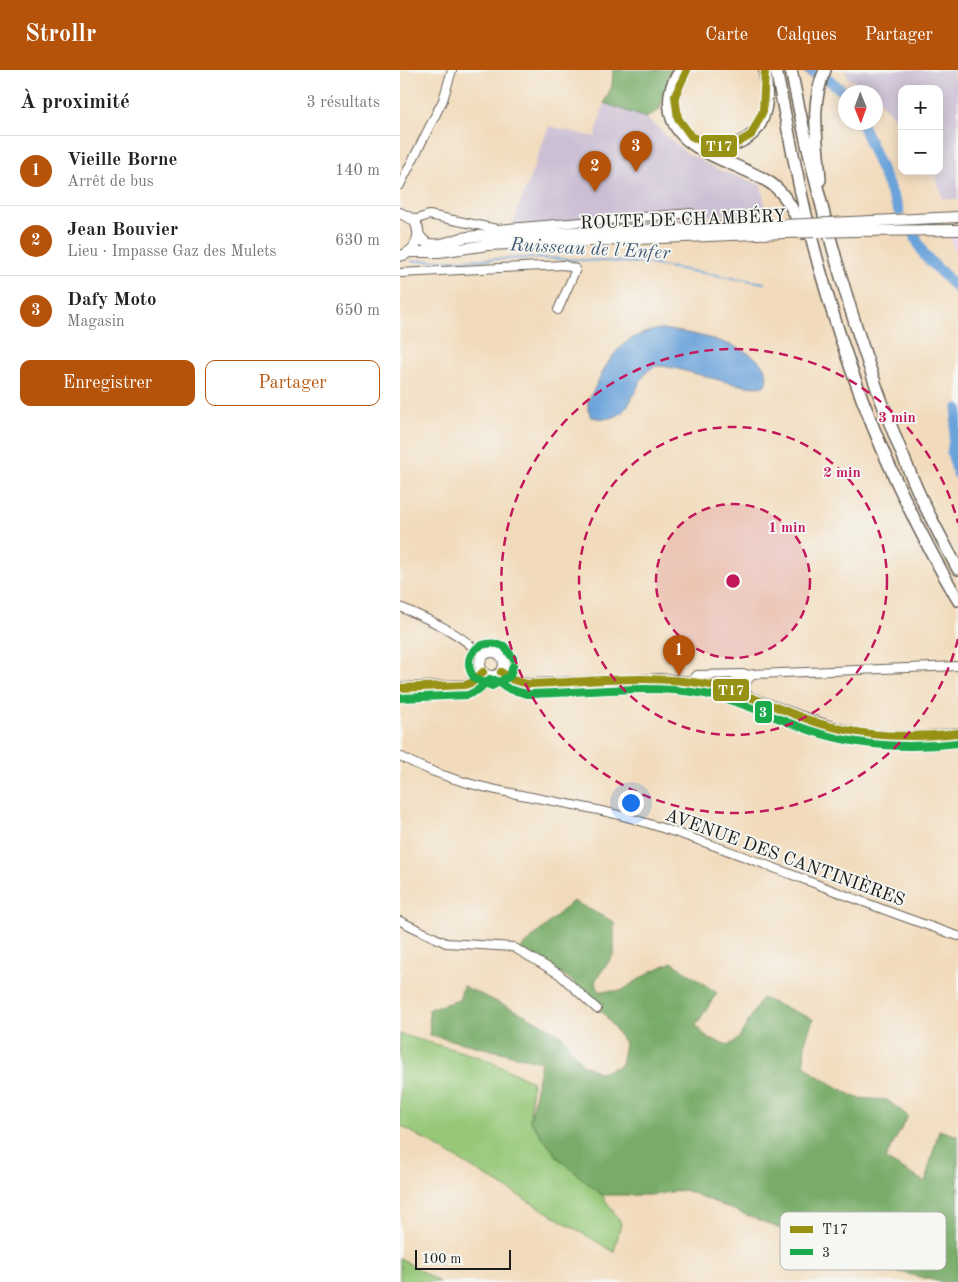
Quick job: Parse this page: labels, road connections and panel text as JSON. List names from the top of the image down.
{
  "streets": {
    "main road": ["ROUTE DE CHAMBÉRY"],
    "street": ["AVENUE DES CANTINIÈRES"]
  },
  "water": ["Ruisseau de l'Enfer"],
  "lines": ["transit line T17", "transit line 3"],
  "legend": ["T17", "3"],
  "scale_bar": "100 m",
  "north": "bottom",
  "page": {
    "header": "Strollr",
    "nav": ["Carte", "Calques", "Partager"],
    "heading": ["À proximité", "3 résultats"],
    "map_buttons": ["+", "−"],
    "pins": ["3", "2", "1"],
    "list": [
      {
        "mark": "1",
        "name": "Vieille Borne",
        "note": "Arrêt de bus",
        "value": "140 m"
      },
      {
        "mark": "2",
        "name": "Jean Bouvier",
        "note": "Lieu · Impasse Gaz des Mulets",
        "value": "630 m"
      },
      {
        "mark": "3",
        "name": "Dafy Moto",
        "note": "Magasin",
        "value": "650 m"
      }
    ],
    "buttons": ["Enregistrer", "Partager"],
    "scale": "100 m"
  },
  "rings": ["3 min", "2 min", "1 min"]
}
